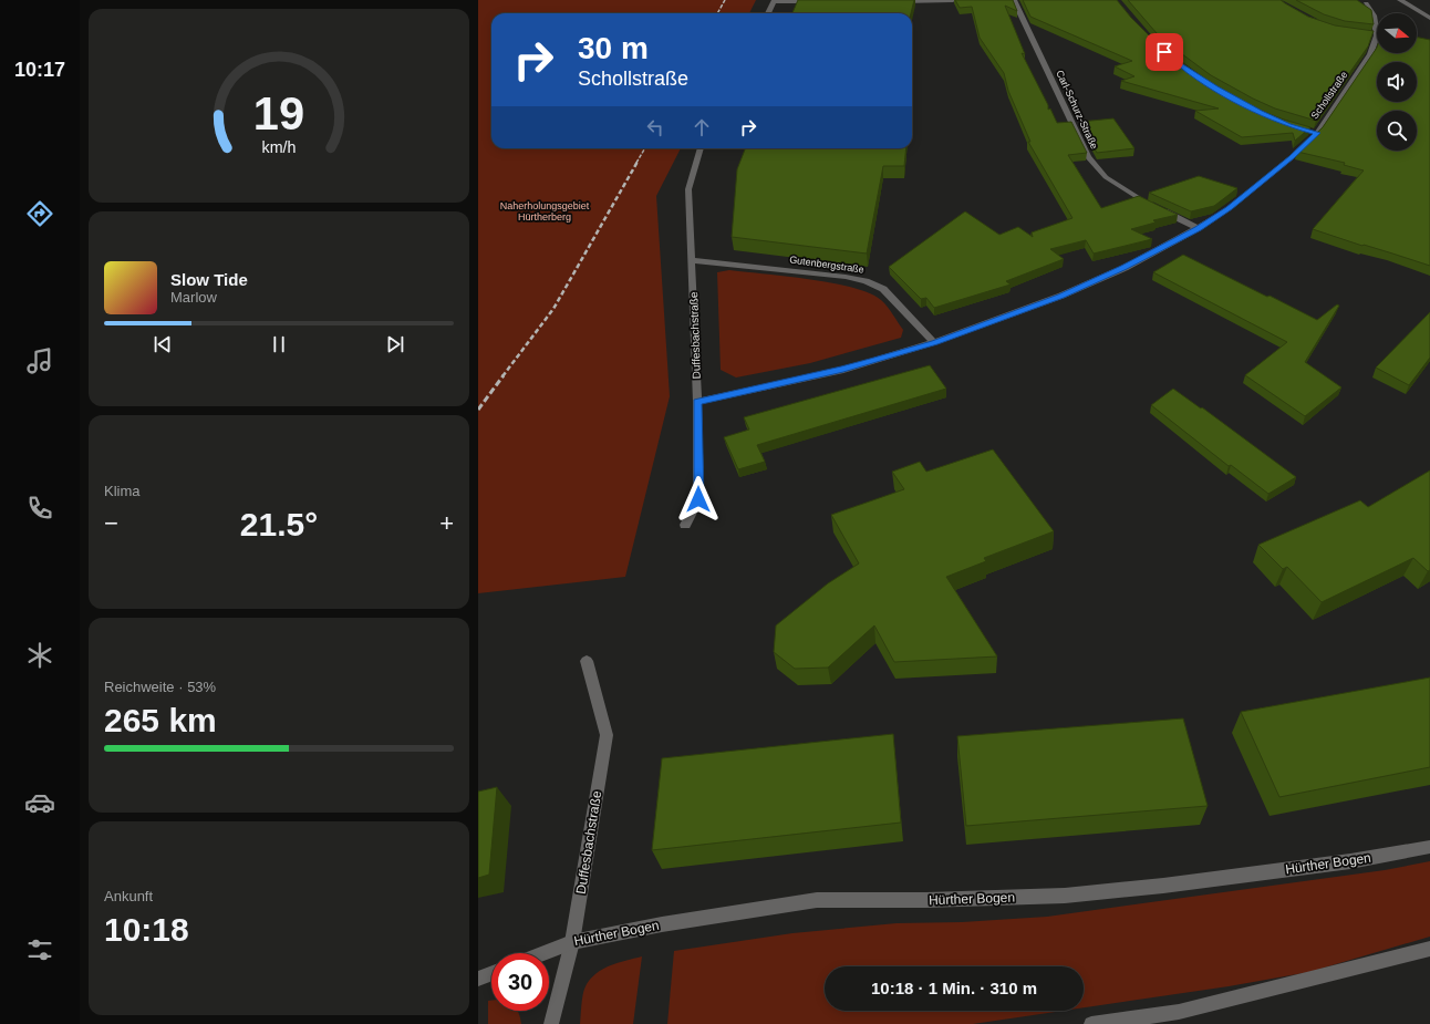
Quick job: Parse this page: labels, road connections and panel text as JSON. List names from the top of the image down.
{
  "streets": {
    "street": [
      "Schollstraße",
      "Carl-Schurz-Straße",
      "Gutenbergstraße",
      "Duffesbachstraße",
      "Hürther Bogen"
    ]
  },
  "crossings": [
    ["Schollstraße", "Gutenbergstraße"],
    ["Schollstraße", "Duffesbachstraße"],
    ["Gutenbergstraße", "Duffesbachstraße"],
    ["Duffesbachstraße", "Hürther Bogen"]
  ],
  "parks": ["Naherholungsgebiet Hürtherberg"],
  "north": "right",
  "page": {
    "tabs": "10:17",
    "turn": ["30 m", "Schollstraße"],
    "song": ["Slow Tide", "Marlow"],
    "tile": [
      "Klima",
      ["Reichweite · 53%", "265 km"],
      ["Ankunft", "10:18"]
    ],
    "heat": ["−", "21.5°", "+"],
    "limit": "30",
    "trip": "10:18 · 1 Min. · 310 m",
    "gauge": ["19", "km/h"]
  }
}
